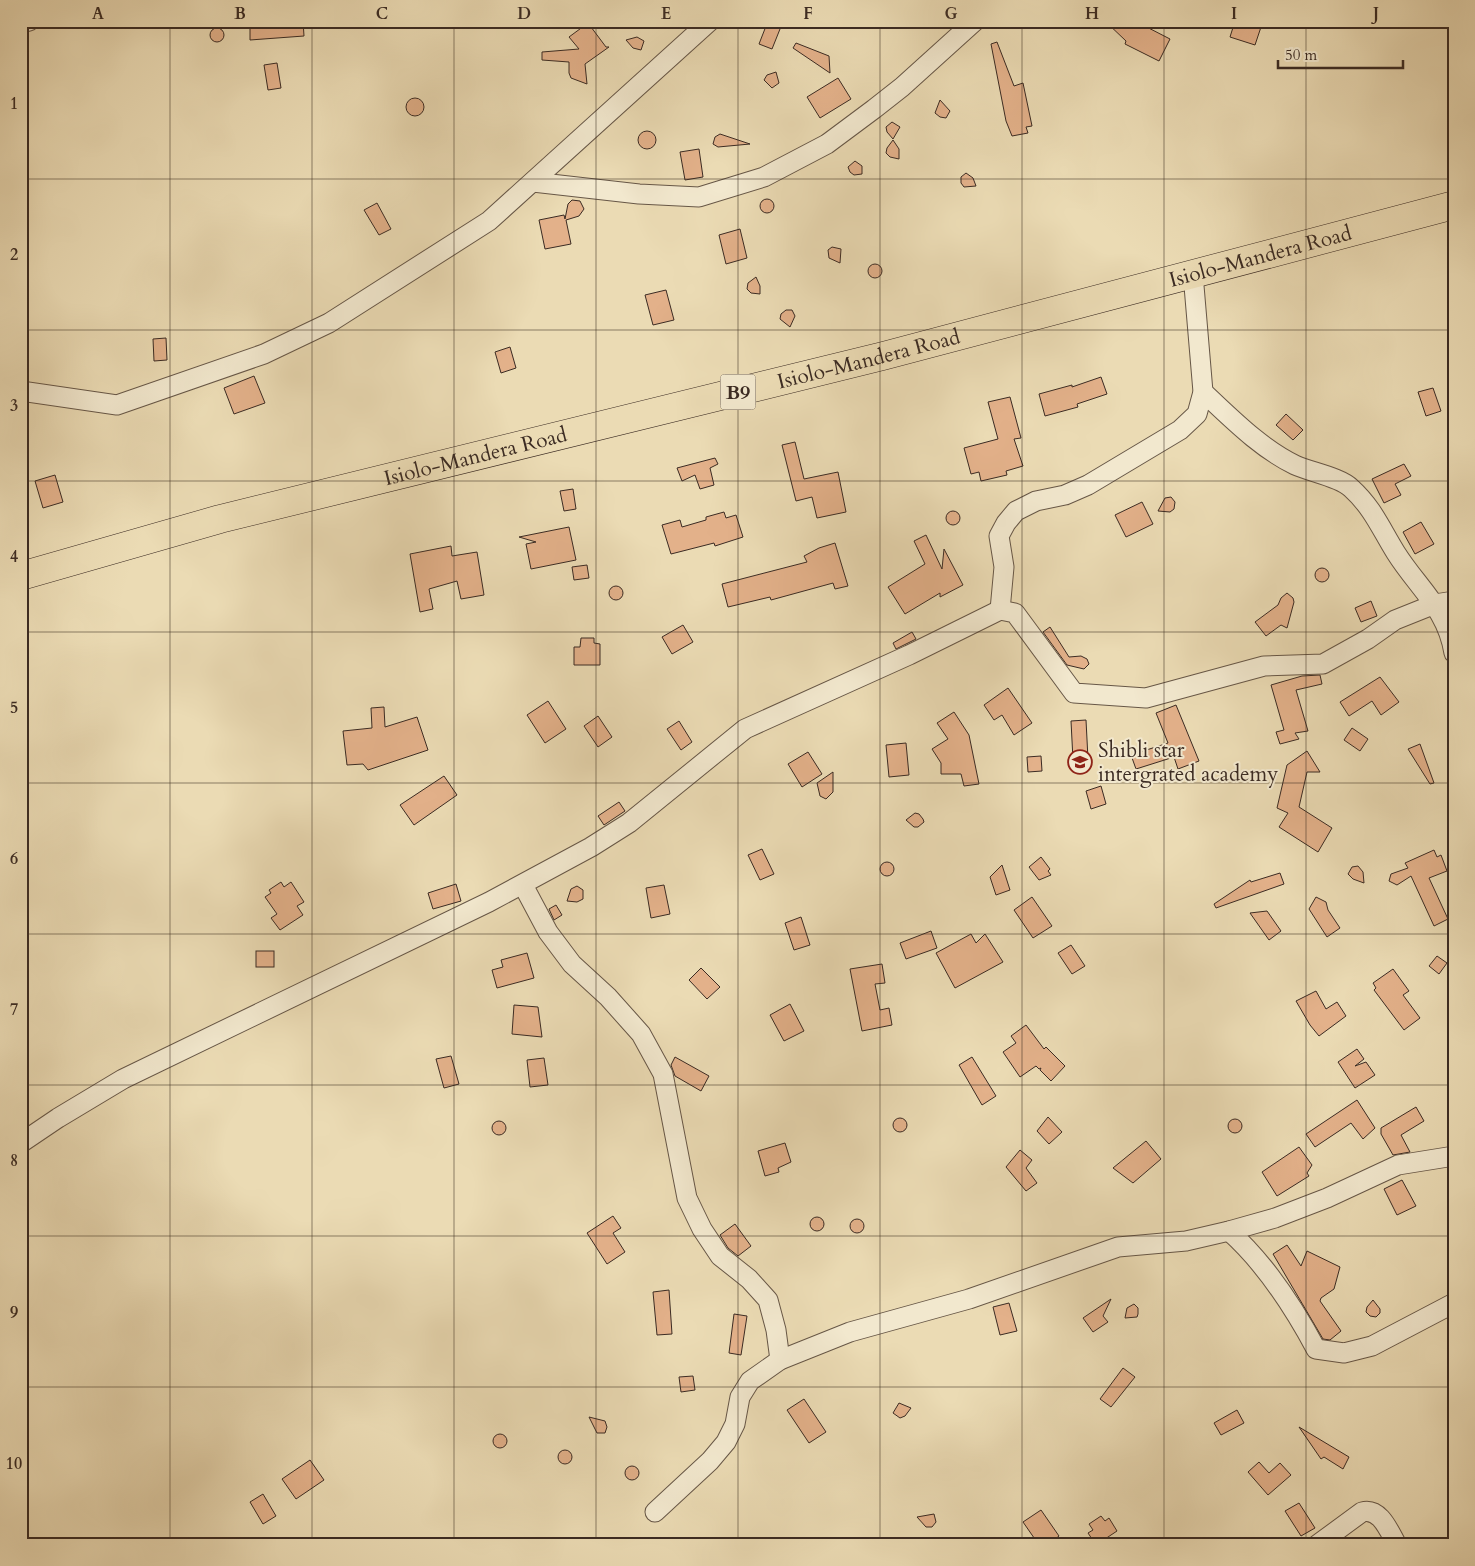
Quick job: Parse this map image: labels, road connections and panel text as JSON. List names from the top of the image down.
{
  "streets": {
    "highway": ["Isiolo-Mandera Road", "B9"]
  },
  "places": {
    "school or university": ["Shibli star intergrated academy"]
  },
  "scale_bar": "50 m",
  "grid": {
    "columns": [
      "A",
      "B",
      "C",
      "D",
      "E",
      "F",
      "G",
      "H",
      "I",
      "J"
    ],
    "rows": [
      "1",
      "2",
      "3",
      "4",
      "5",
      "6",
      "7",
      "8",
      "9",
      "10"
    ]
  }
}
